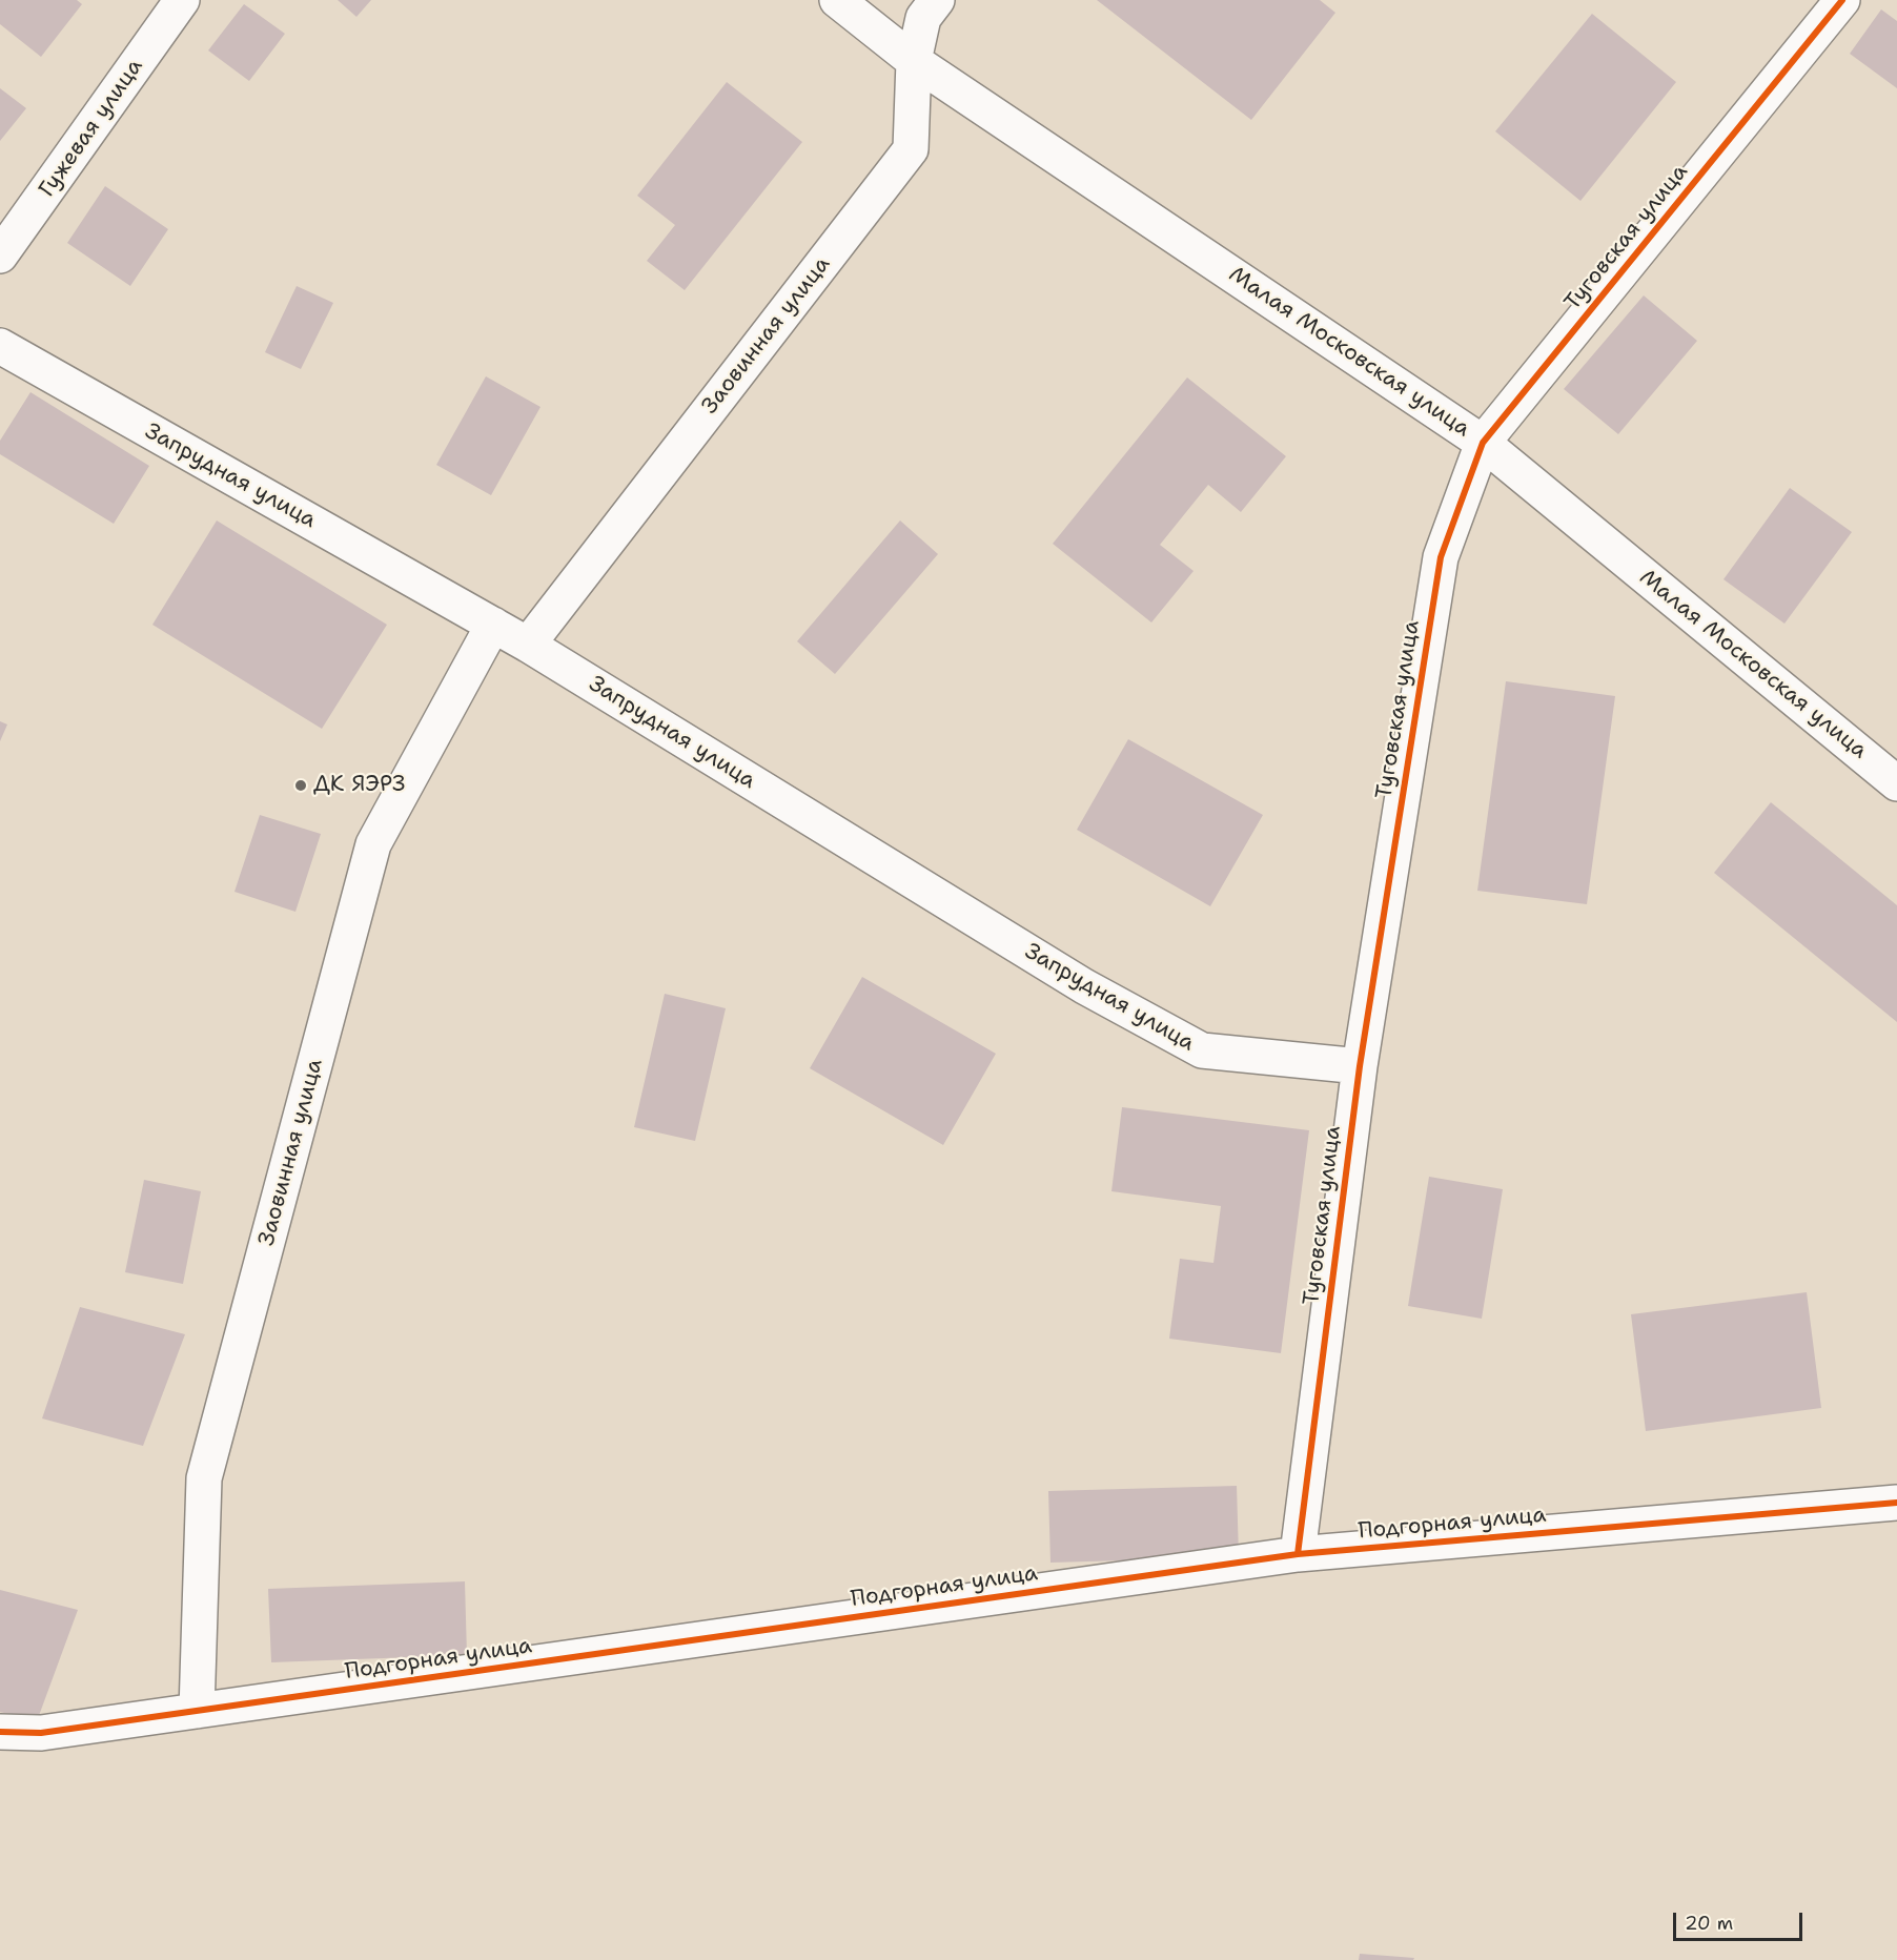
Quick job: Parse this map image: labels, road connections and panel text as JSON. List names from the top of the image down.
{
  "streets": {
    "street": [
      "Гужевая улица",
      "Туговская улица",
      "Заовинная улица",
      "Малая Московская улица",
      "Запрудная улица",
      "Подгорная улица"
    ]
  },
  "crossings": [
    ["Туговская улица", "Малая Московская улица"],
    ["Туговская улица", "Запрудная улица"],
    ["Туговская улица", "Подгорная улица"],
    ["Заовинная улица", "Малая Московская улица"],
    ["Заовинная улица", "Запрудная улица"],
    ["Заовинная улица", "Подгорная улица"]
  ],
  "places": ["ДК ЯЭРЗ"],
  "scale_bar": "20 m"
}
